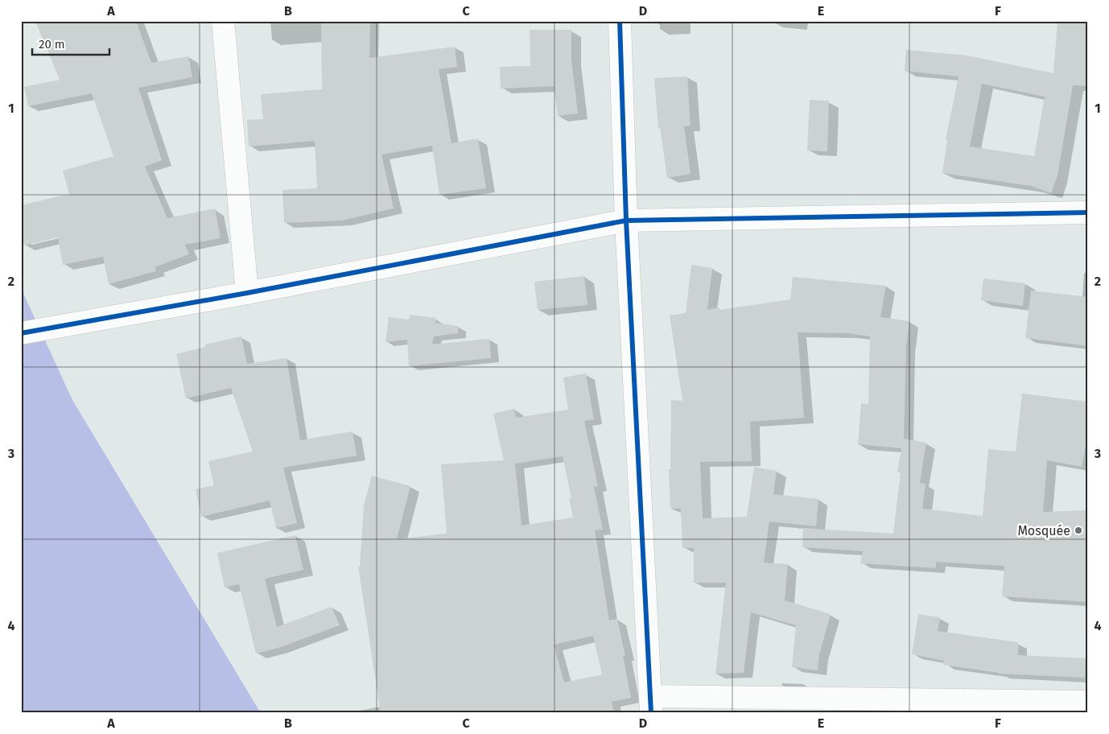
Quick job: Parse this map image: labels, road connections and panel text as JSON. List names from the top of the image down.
{
  "places": ["Mosquée"],
  "scale_bar": "20 m",
  "grid": {
    "columns": [
      "A",
      "B",
      "C",
      "D",
      "E",
      "F"
    ],
    "rows": [
      "1",
      "2",
      "3",
      "4"
    ]
  }
}
